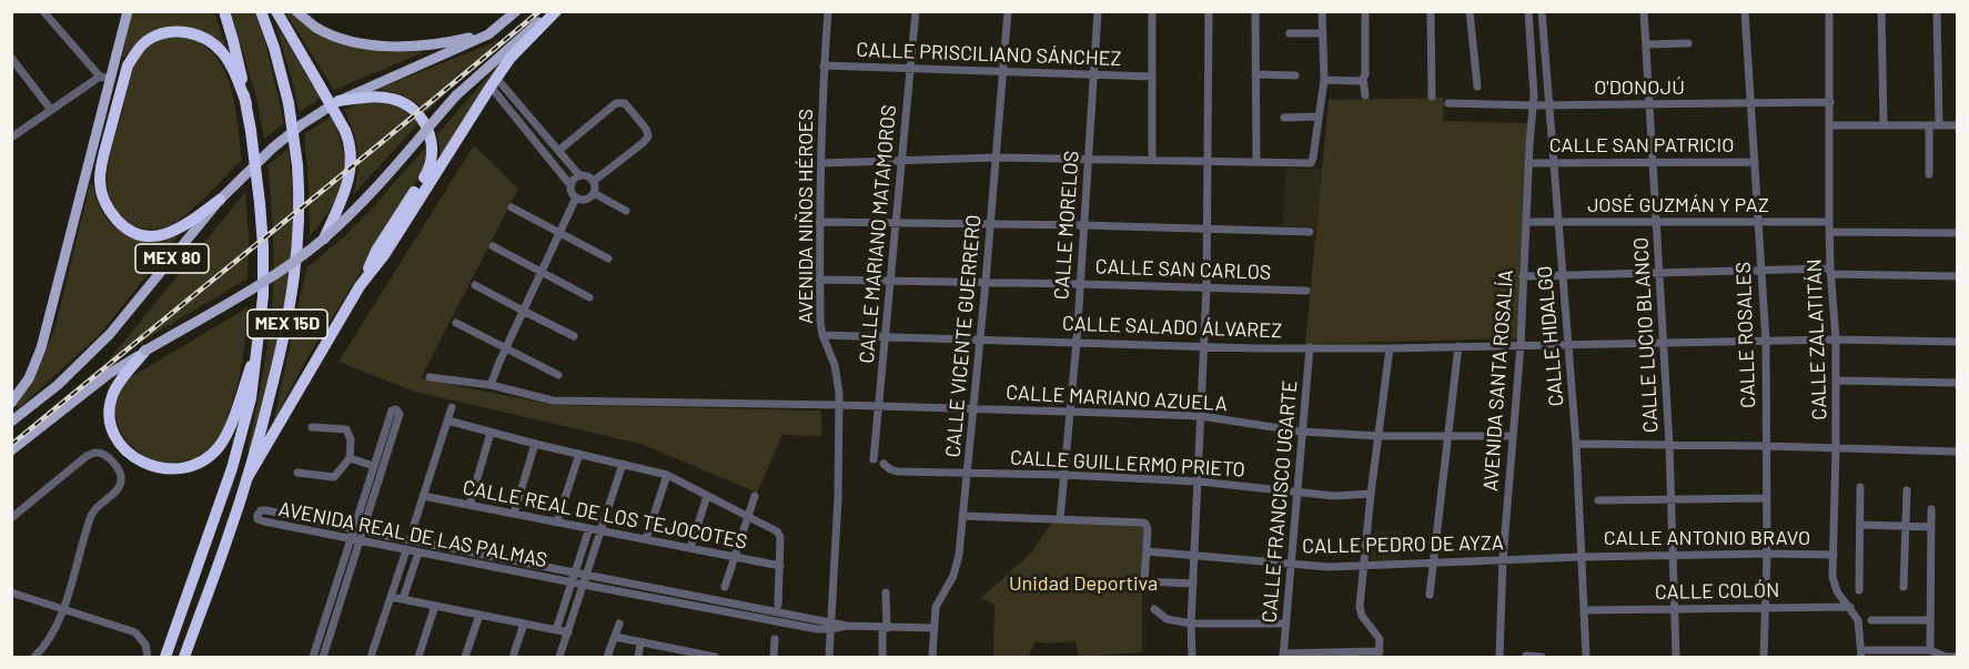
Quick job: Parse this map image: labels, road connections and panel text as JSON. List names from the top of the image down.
{
  "streets": {
    "highway": ["MEX 15D"],
    "main road": ["MEX 80"],
    "street": [
      "CALLE PRISCILIANO SÁNCHEZ",
      "O'DONOJÚ",
      "CALLE SAN PATRICIO",
      "JOSÉ GUZMÁN Y PAZ",
      "AVENIDA NIÑOS HÉROES",
      "CALLE MORELOS",
      "CALLE MARIANO MATAMOROS",
      "CALLE SAN CARLOS",
      "CALLE SALADO ÁLVAREZ",
      "CALLE LUCIO BLANCO",
      "CALLE ROSALES",
      "CALLE VICENTE GUERRERO",
      "CALLE HIDALGO",
      "CALLE ZALATITÁN",
      "AVENIDA SANTA ROSALÍA",
      "CALLE MARIANO AZUELA",
      "CALLE GUILLERMO PRIETO",
      "CALLE FRANCISCO UGARTE",
      "CALLE REAL DE LOS TEJOCOTES",
      "AVENIDA REAL DE LAS PALMAS",
      "CALLE ANTONIO BRAVO",
      "CALLE PEDRO DE AYZA",
      "CALLE COLÓN"
    ]
  },
  "crossings": [
    ["CALLE PRISCILIANO SÁNCHEZ", "AVENIDA NIÑOS HÉROES"],
    ["CALLE PRISCILIANO SÁNCHEZ", "CALLE MORELOS"],
    ["CALLE PRISCILIANO SÁNCHEZ", "CALLE MARIANO MATAMOROS"],
    ["CALLE PRISCILIANO SÁNCHEZ", "CALLE VICENTE GUERRERO"],
    ["O'DONOJÚ", "CALLE LUCIO BLANCO"],
    ["O'DONOJÚ", "CALLE ROSALES"],
    ["O'DONOJÚ", "CALLE HIDALGO"],
    ["O'DONOJÚ", "CALLE ZALATITÁN"],
    ["O'DONOJÚ", "AVENIDA SANTA ROSALÍA"],
    ["CALLE SAN PATRICIO", "CALLE LUCIO BLANCO"],
    ["CALLE SAN PATRICIO", "CALLE ROSALES"],
    ["CALLE SAN PATRICIO", "CALLE HIDALGO"],
    ["CALLE SAN PATRICIO", "AVENIDA SANTA ROSALÍA"],
    ["JOSÉ GUZMÁN Y PAZ", "CALLE LUCIO BLANCO"],
    ["JOSÉ GUZMÁN Y PAZ", "CALLE ROSALES"],
    ["JOSÉ GUZMÁN Y PAZ", "CALLE HIDALGO"],
    ["JOSÉ GUZMÁN Y PAZ", "CALLE ZALATITÁN"],
    ["JOSÉ GUZMÁN Y PAZ", "AVENIDA SANTA ROSALÍA"],
    ["AVENIDA NIÑOS HÉROES", "CALLE SAN CARLOS"],
    ["AVENIDA NIÑOS HÉROES", "CALLE SALADO ÁLVAREZ"],
    ["AVENIDA NIÑOS HÉROES", "CALLE MARIANO AZUELA"],
    ["AVENIDA NIÑOS HÉROES", "AVENIDA REAL DE LAS PALMAS"],
    ["CALLE MORELOS", "CALLE SAN CARLOS"],
    ["CALLE MORELOS", "CALLE SALADO ÁLVAREZ"],
    ["CALLE MORELOS", "CALLE MARIANO AZUELA"],
    ["CALLE MORELOS", "CALLE GUILLERMO PRIETO"],
    ["CALLE MARIANO MATAMOROS", "CALLE SAN CARLOS"],
    ["CALLE MARIANO MATAMOROS", "CALLE SALADO ÁLVAREZ"],
    ["CALLE MARIANO MATAMOROS", "CALLE MARIANO AZUELA"],
    ["CALLE SAN CARLOS", "CALLE VICENTE GUERRERO"],
    ["CALLE SALADO ÁLVAREZ", "CALLE LUCIO BLANCO"],
    ["CALLE SALADO ÁLVAREZ", "CALLE ROSALES"],
    ["CALLE SALADO ÁLVAREZ", "CALLE VICENTE GUERRERO"],
    ["CALLE SALADO ÁLVAREZ", "CALLE HIDALGO"],
    ["CALLE SALADO ÁLVAREZ", "CALLE ZALATITÁN"],
    ["CALLE SALADO ÁLVAREZ", "AVENIDA SANTA ROSALÍA"],
    ["CALLE SALADO ÁLVAREZ", "CALLE FRANCISCO UGARTE"],
    ["CALLE LUCIO BLANCO", "CALLE ANTONIO BRAVO"],
    ["CALLE LUCIO BLANCO", "CALLE COLÓN"],
    ["CALLE ROSALES", "CALLE ANTONIO BRAVO"],
    ["CALLE ROSALES", "CALLE COLÓN"],
    ["CALLE VICENTE GUERRERO", "CALLE MARIANO AZUELA"],
    ["CALLE VICENTE GUERRERO", "CALLE GUILLERMO PRIETO"],
    ["CALLE VICENTE GUERRERO", "AVENIDA REAL DE LAS PALMAS"],
    ["CALLE HIDALGO", "CALLE ANTONIO BRAVO"],
    ["CALLE HIDALGO", "CALLE PEDRO DE AYZA"],
    ["CALLE HIDALGO", "CALLE COLÓN"],
    ["CALLE ZALATITÁN", "CALLE ANTONIO BRAVO"],
    ["CALLE ZALATITÁN", "CALLE COLÓN"],
    ["AVENIDA SANTA ROSALÍA", "CALLE MARIANO AZUELA"],
    ["AVENIDA SANTA ROSALÍA", "CALLE PEDRO DE AYZA"],
    ["CALLE MARIANO AZUELA", "CALLE FRANCISCO UGARTE"],
    ["CALLE GUILLERMO PRIETO", "CALLE FRANCISCO UGARTE"],
    ["CALLE FRANCISCO UGARTE", "CALLE PEDRO DE AYZA"],
    ["CALLE ANTONIO BRAVO", "CALLE PEDRO DE AYZA"]
  ],
  "parks": ["Unidad Deportiva"]
}
